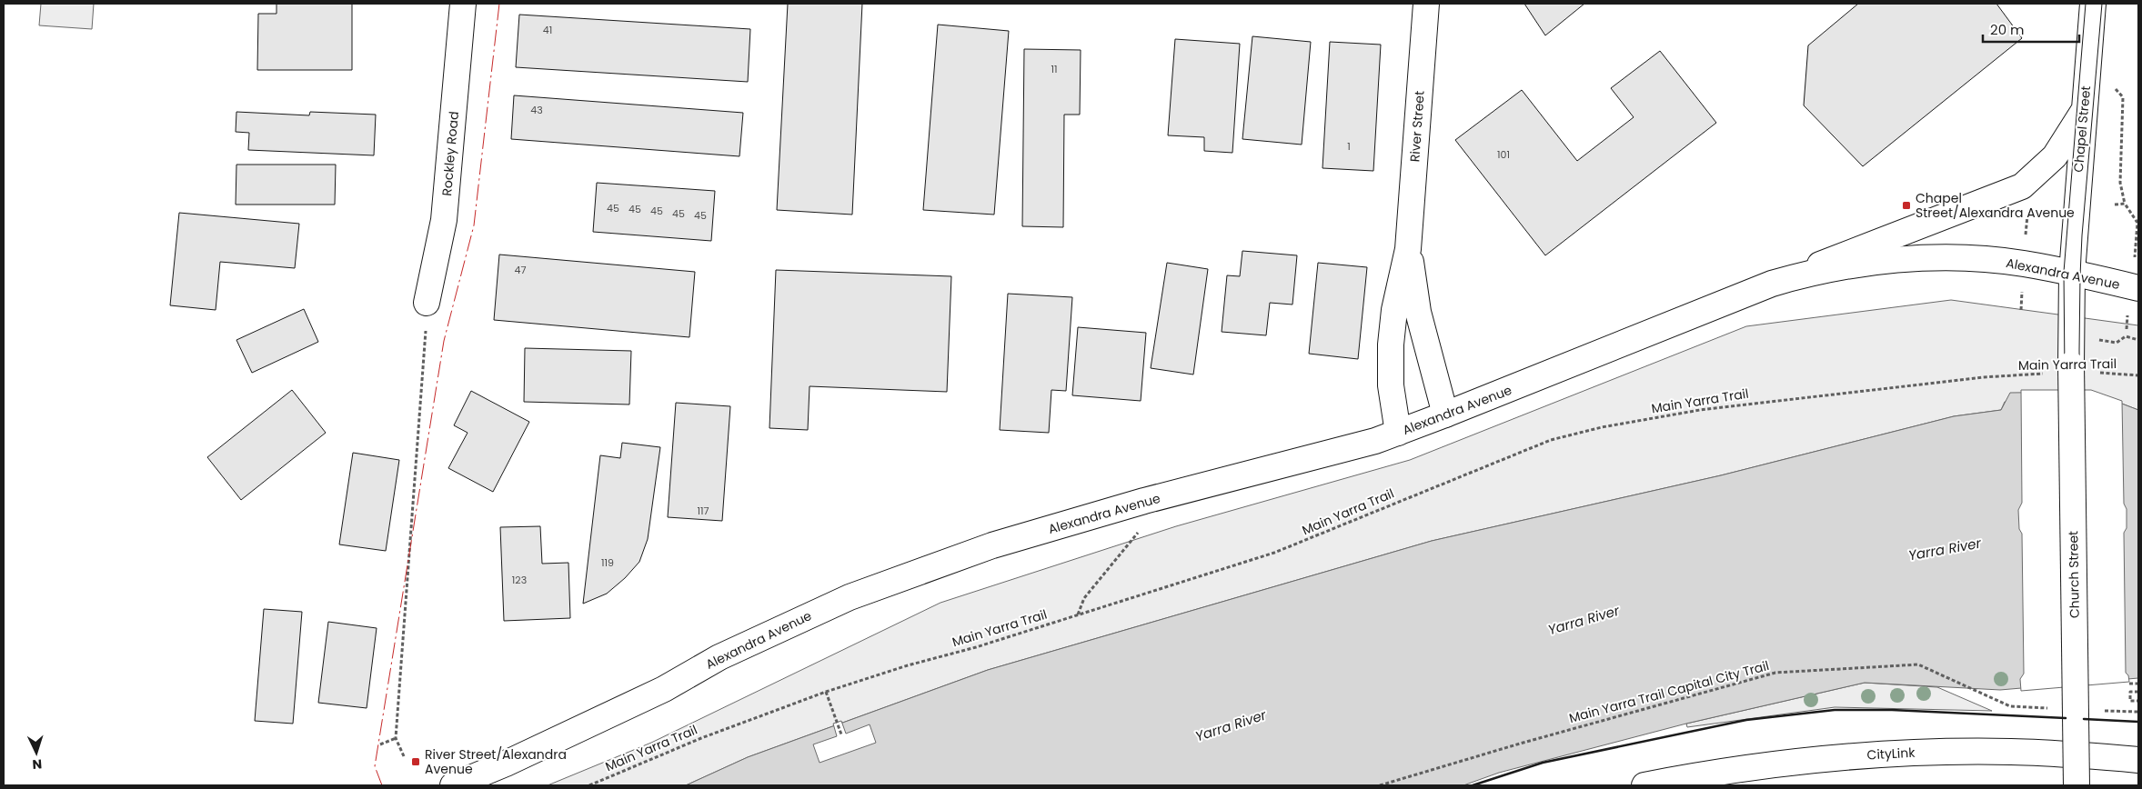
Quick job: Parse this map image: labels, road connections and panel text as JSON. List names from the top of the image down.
{
  "streets": {
    "main road": [
      "River Street",
      "Chapel Street",
      "Rockley Road",
      "Alexandra Avenue",
      "Church Street",
      "CityLink"
    ],
    "path": ["Main Yarra Trail", "Main Yarra Trail Capital City Trail"]
  },
  "crossings": [
    ["River Street", "Alexandra Avenue"],
    ["Chapel Street", "Alexandra Avenue"],
    ["Chapel Street", "Church Street"]
  ],
  "water": ["Yarra River"],
  "places": {
    "transit": ["Chapel Street/Alexandra Avenue", "River Street/Alexandra Avenue"]
  },
  "house_numbers": [
    "41",
    "11",
    "43",
    "1",
    "101",
    "45",
    "45",
    "45",
    "45",
    "45",
    "47",
    "117",
    "119",
    "123"
  ],
  "scale_bar": "20 m",
  "north": "bottom"
}
